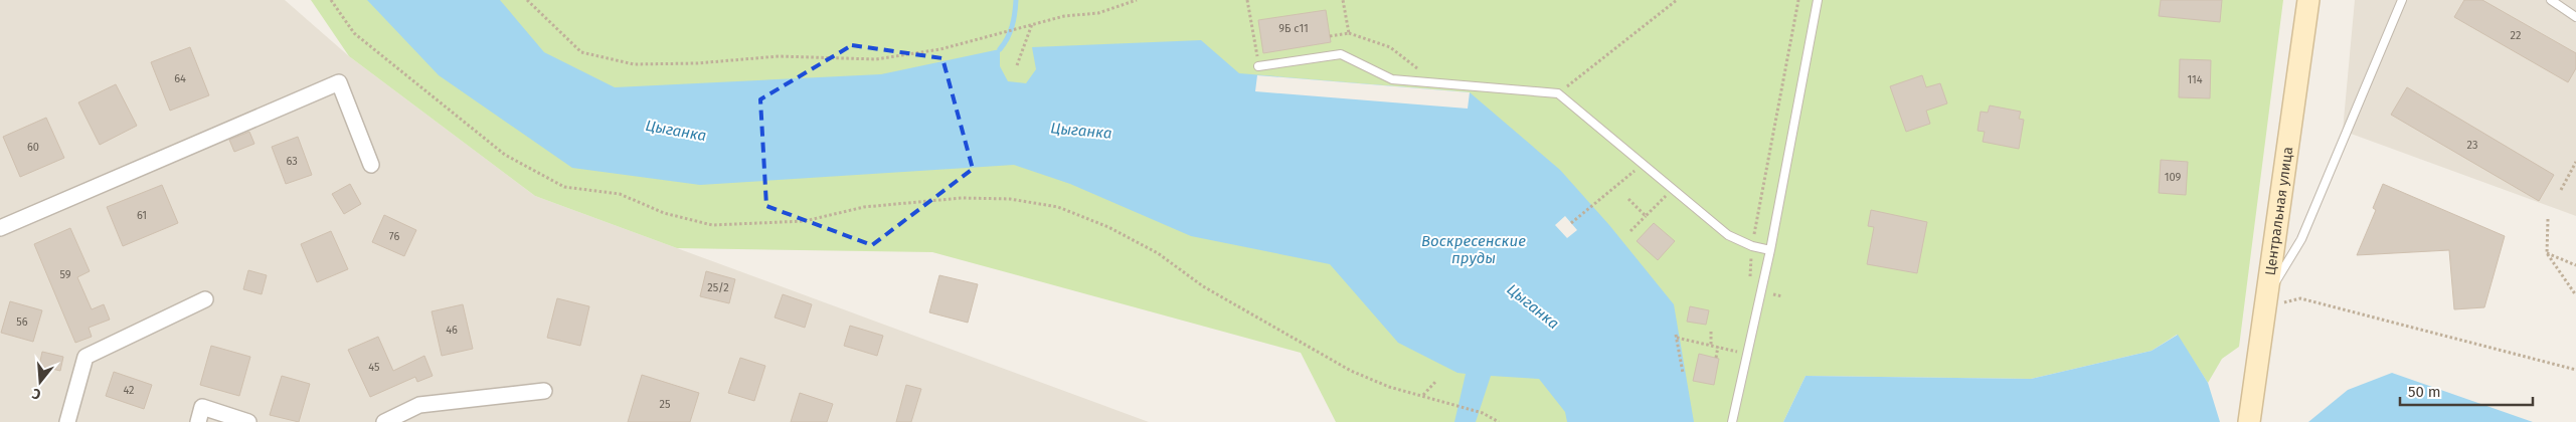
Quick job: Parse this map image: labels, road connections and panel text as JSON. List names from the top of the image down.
{
  "streets": {
    "main road": ["Центральная улица"]
  },
  "water": ["Цыганка", "Воскресенские пруды"],
  "house_numbers": [
    "9Б с11",
    "22",
    "64",
    "114",
    "23",
    "60",
    "63",
    "109",
    "61",
    "76",
    "59",
    "25/2",
    "56",
    "46",
    "45",
    "42",
    "25"
  ],
  "scale_bar": "50 m",
  "north": "bottom"
}
